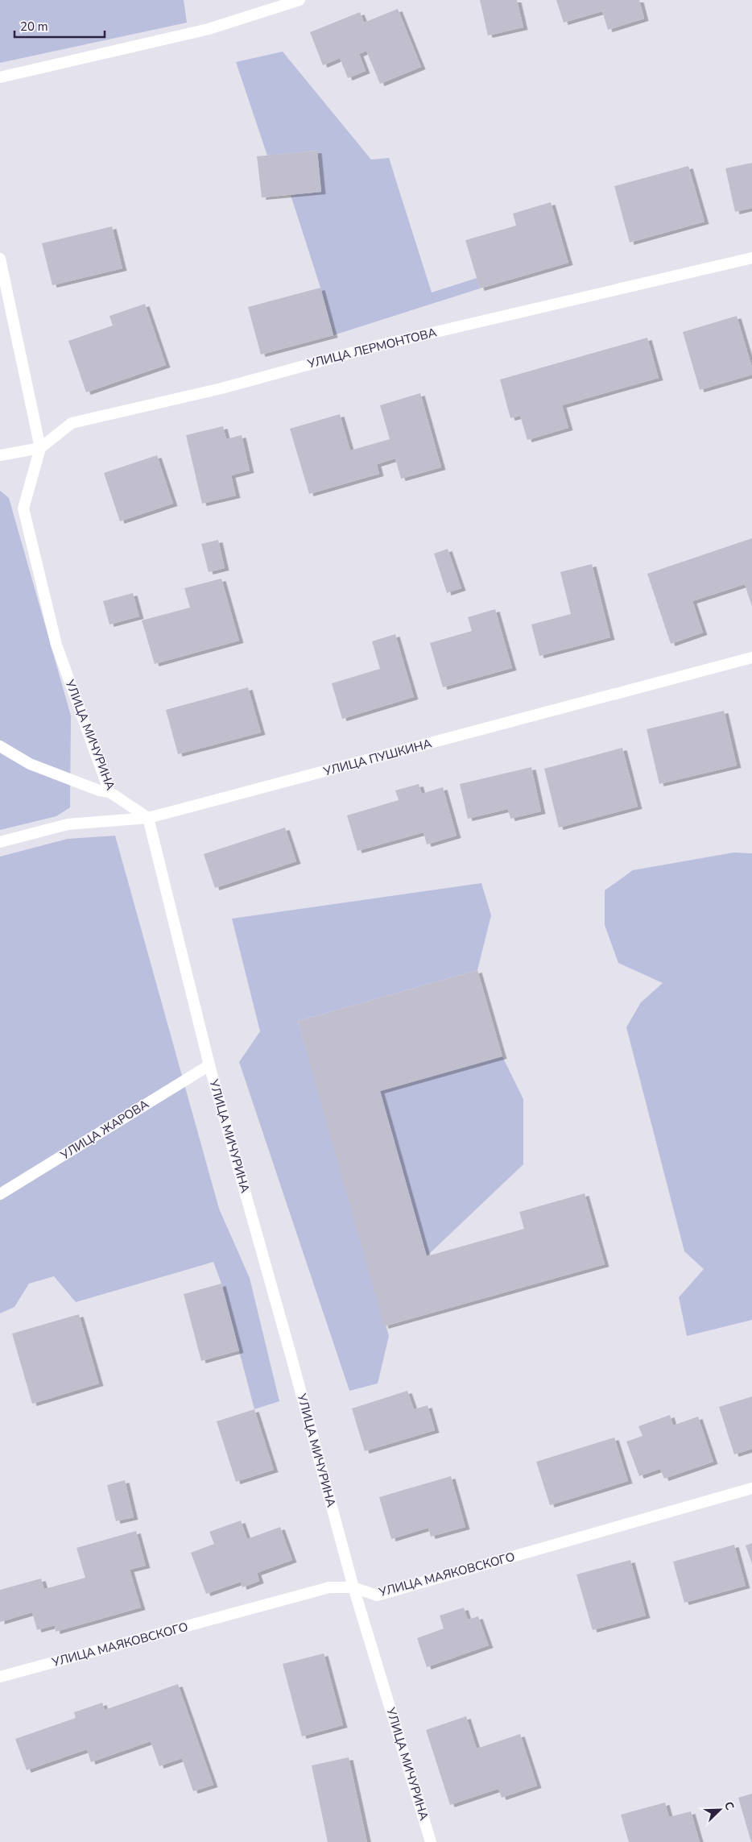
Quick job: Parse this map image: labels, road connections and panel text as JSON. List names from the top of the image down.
{
  "streets": {
    "street": [
      "УЛИЦА ЛЕРМОНТОВА",
      "УЛИЦА МИЧУРИНА",
      "УЛИЦА ПУШКИНА",
      "УЛИЦА ЖАРОВА",
      "УЛИЦА МАЯКОВСКОГО"
    ]
  },
  "crossings": [
    ["УЛИЦА ЛЕРМОНТОВА", "УЛИЦА МИЧУРИНА"],
    ["УЛИЦА МИЧУРИНА", "УЛИЦА ПУШКИНА"],
    ["УЛИЦА МИЧУРИНА", "УЛИЦА ЖАРОВА"],
    ["УЛИЦА МИЧУРИНА", "УЛИЦА МАЯКОВСКОГО"]
  ],
  "scale_bar": "20 m",
  "north": "top right"
}
